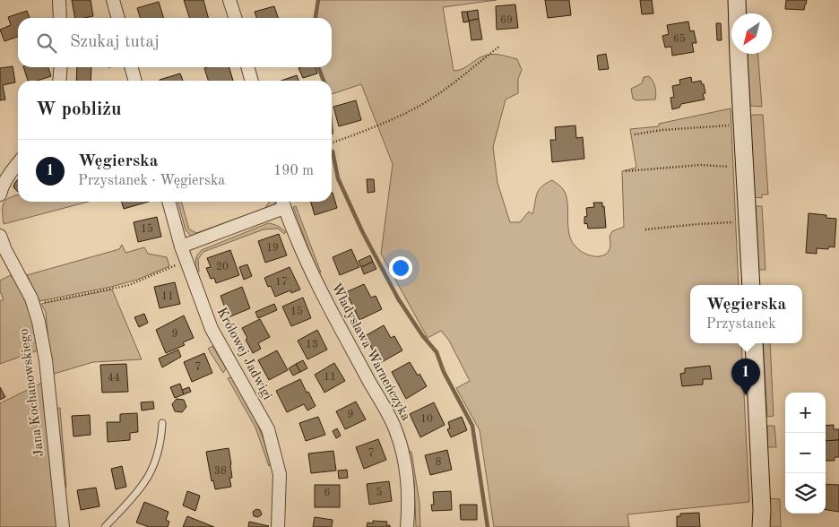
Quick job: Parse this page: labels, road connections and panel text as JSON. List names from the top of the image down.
{
  "streets": {
    "street": ["Władysława Warneńczyka", "Królowej Jadwigi", "Jana Kochanowskiego"]
  },
  "house_numbers": [
    "69",
    "65",
    "15",
    "19",
    "20",
    "17",
    "11",
    "15",
    "9",
    "13",
    "7",
    "11",
    "44",
    "9",
    "10",
    "7",
    "8",
    "38",
    "6",
    "5"
  ],
  "north": "bottom left",
  "page": {
    "search": "Szukaj tutaj",
    "heading": "W pobliżu",
    "list": [
      {
        "mark": "1",
        "name": "Węgierska",
        "note": "Przystanek · Węgierska",
        "value": "190 m"
      }
    ],
    "popup": ["Węgierska", "Przystanek"],
    "pins": "1",
    "map_buttons": ["+", "−"]
  }
}
